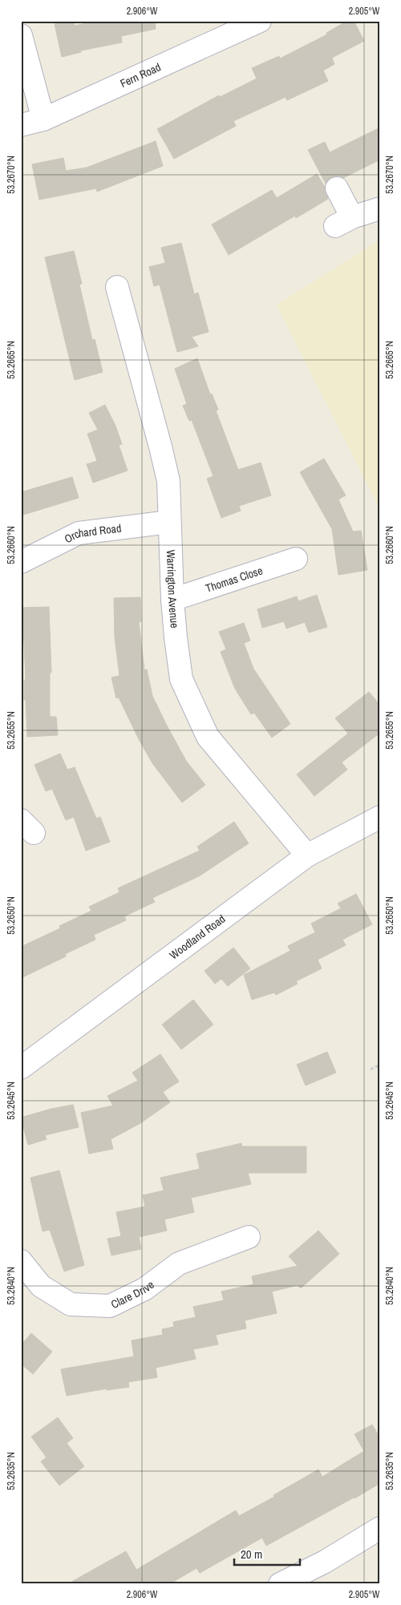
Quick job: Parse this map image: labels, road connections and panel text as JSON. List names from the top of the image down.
{
  "streets": {
    "street": [
      "Fern Road",
      "Orchard Road",
      "Thomas Close",
      "Warrington Avenue",
      "Woodland Road",
      "Clare Drive"
    ]
  },
  "crossings": [
    ["Orchard Road", "Warrington Avenue"],
    ["Thomas Close", "Warrington Avenue"],
    ["Warrington Avenue", "Woodland Road"]
  ],
  "scale_bar": "20 m",
  "coordinates": [
    "2.906°W",
    "2.905°W",
    "53.2670°N",
    "53.2665°N",
    "53.2660°N",
    "53.2655°N",
    "53.2650°N",
    "53.2645°N",
    "53.2640°N",
    "53.2635°N"
  ]
}
